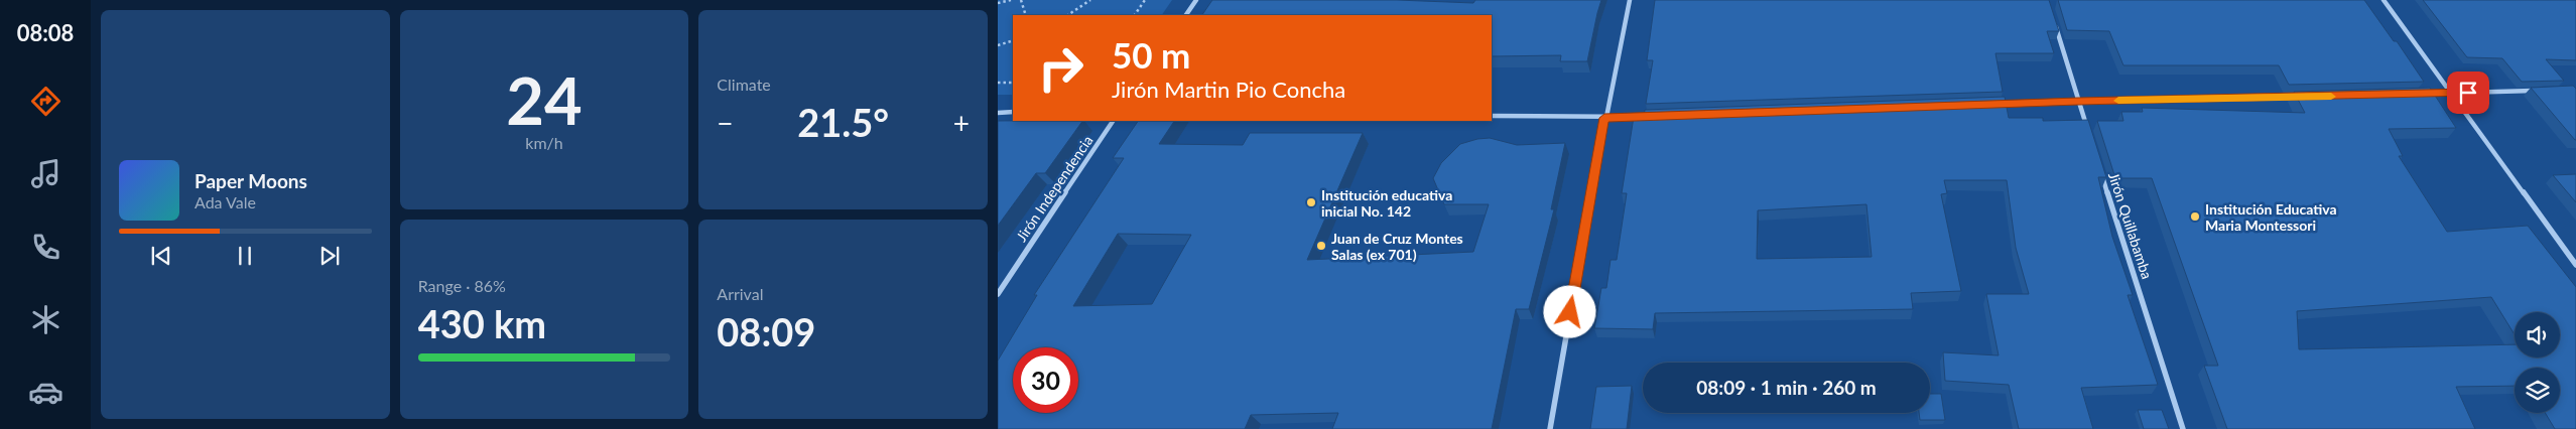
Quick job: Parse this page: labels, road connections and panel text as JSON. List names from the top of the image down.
{
  "streets": {
    "street": ["Jirón Independencia", "Jirón Quillabamba"]
  },
  "places": ["Institución educativa inicial No. 142", "Institución Educativa Maria Montessori", "Juan de Cruz Montes Salas (ex 701)"],
  "page": {
    "tabs": "08:08",
    "tile": [
      ["24", "km/h"],
      "Climate",
      ["Range · 86%", "430 km"],
      ["Arrival", "08:09"]
    ],
    "turn": ["50 m", "Jirón Martin Pio Concha"],
    "heat": ["−", "21.5°", "+"],
    "song": ["Paper Moons", "Ada Vale"],
    "limit": "30",
    "trip": "08:09 · 1 min · 260 m"
  }
}
